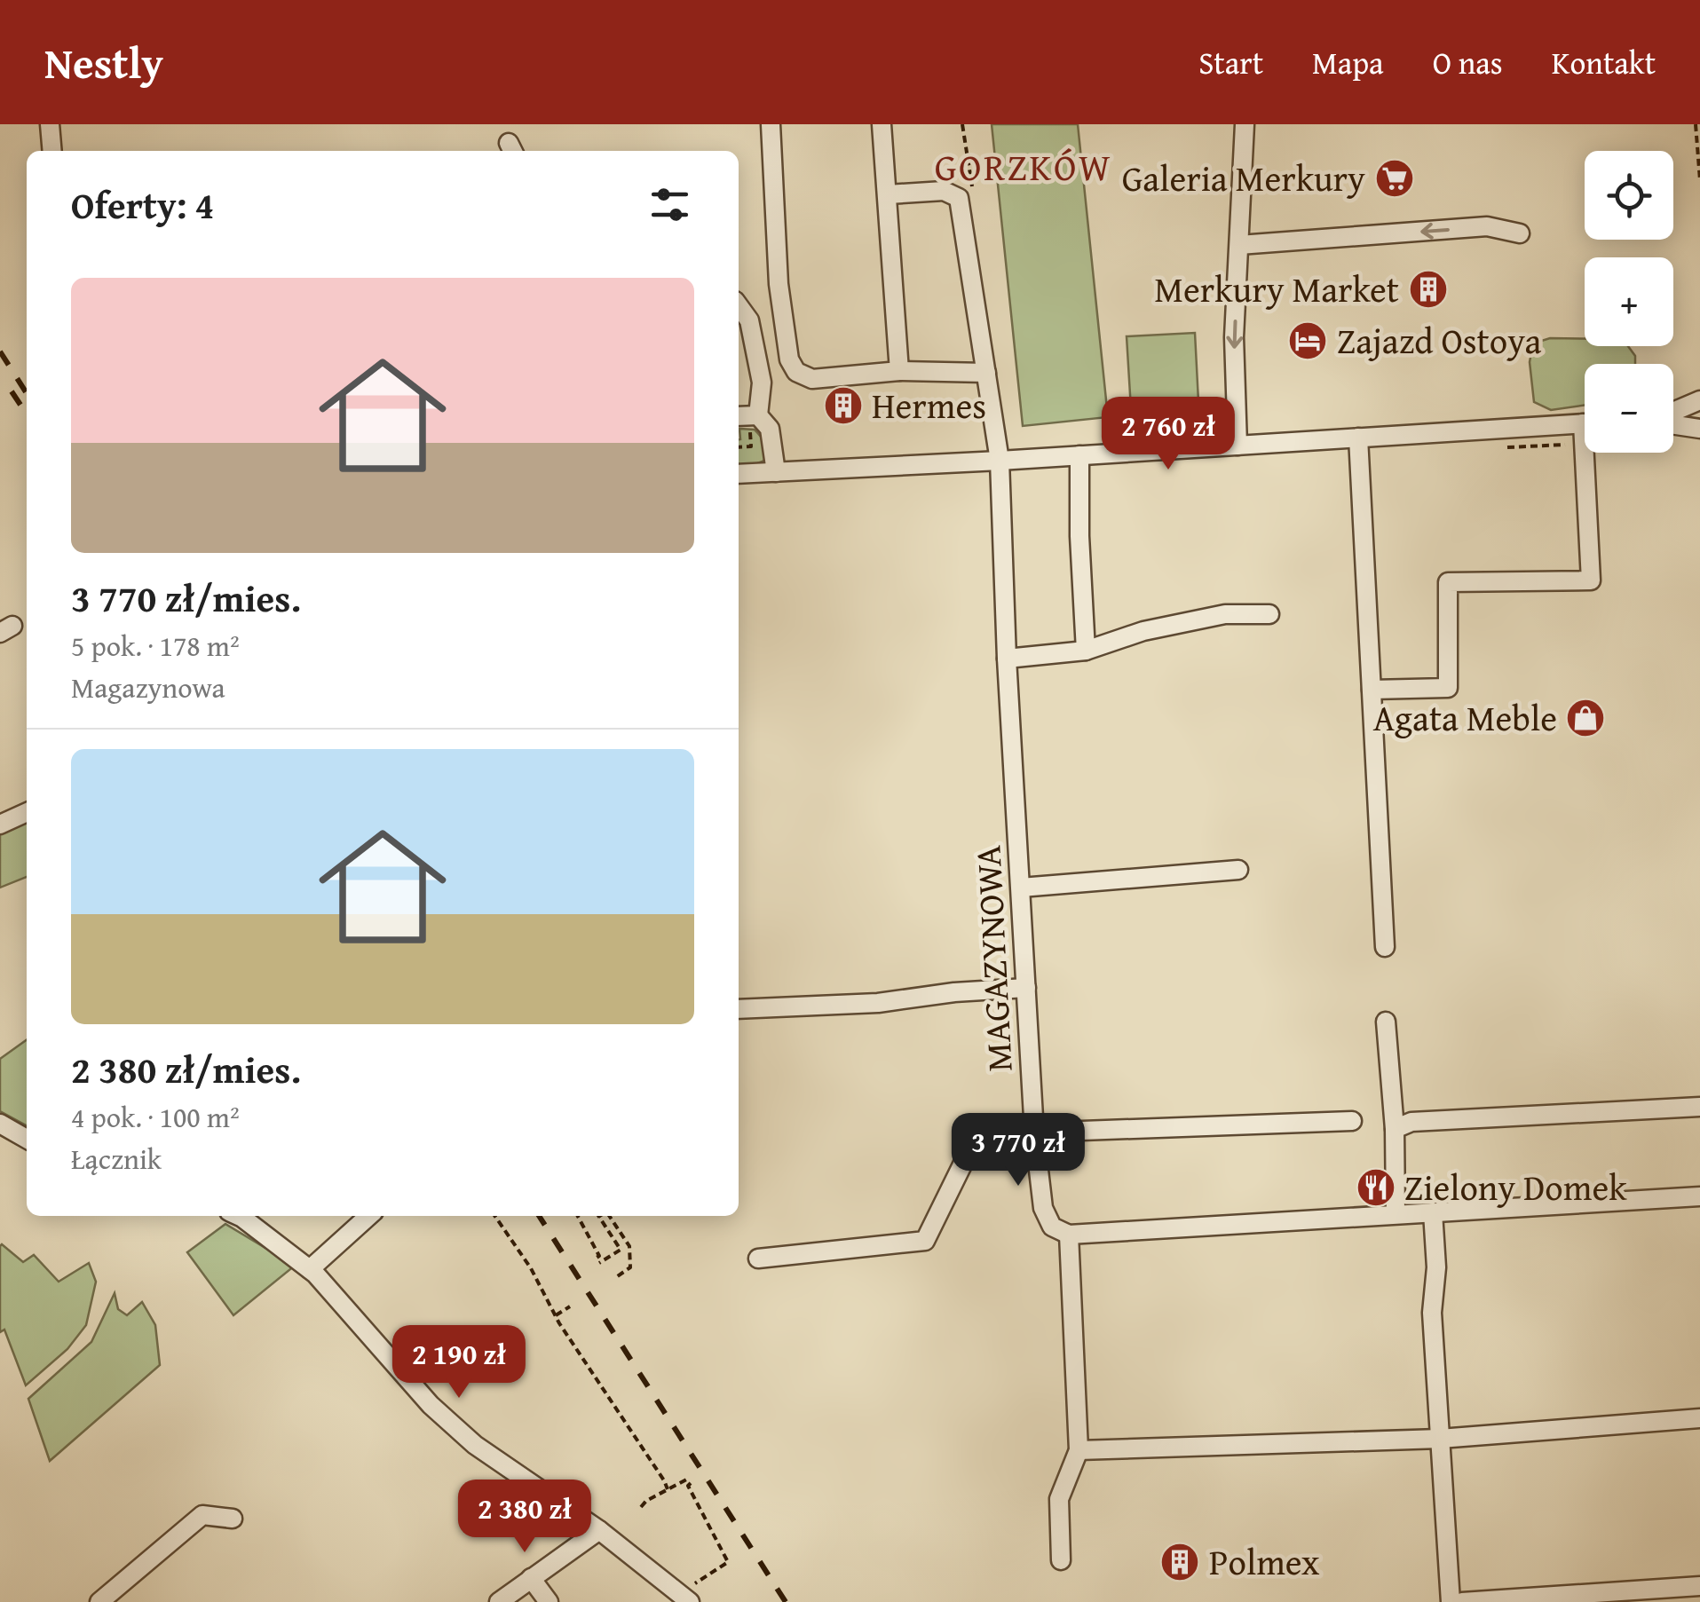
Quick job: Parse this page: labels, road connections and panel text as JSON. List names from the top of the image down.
{
  "streets": {
    "street": ["MAGAZYNOWA"]
  },
  "districts": ["GORZKÓW"],
  "places": {
    "supermarket": ["Galeria Merkury"],
    "building": ["Merkury Market", "Hermes", "Polmex"],
    "hotel": ["Zajazd Ostoya"],
    "shop": ["Agata Meble"],
    "restaurant": ["Zielony Domek"]
  },
  "page": {
    "header": "Nestly",
    "nav": [
      "Start",
      "Mapa",
      "O nas",
      "Kontakt"
    ],
    "map_buttons": ["+", "−"],
    "heading": "Oferty: 4",
    "list": [
      {
        "name": "3 770 zł/mies.",
        "note": "5 pok. · 178 m² · Magazynowa"
      },
      {
        "name": "2 380 zł/mies.",
        "note": "4 pok. · 100 m² · Łącznik"
      }
    ],
    "price": [
      "2 760 zł",
      "3 770 zł",
      "2 190 zł",
      "2 380 zł"
    ]
  }
}
